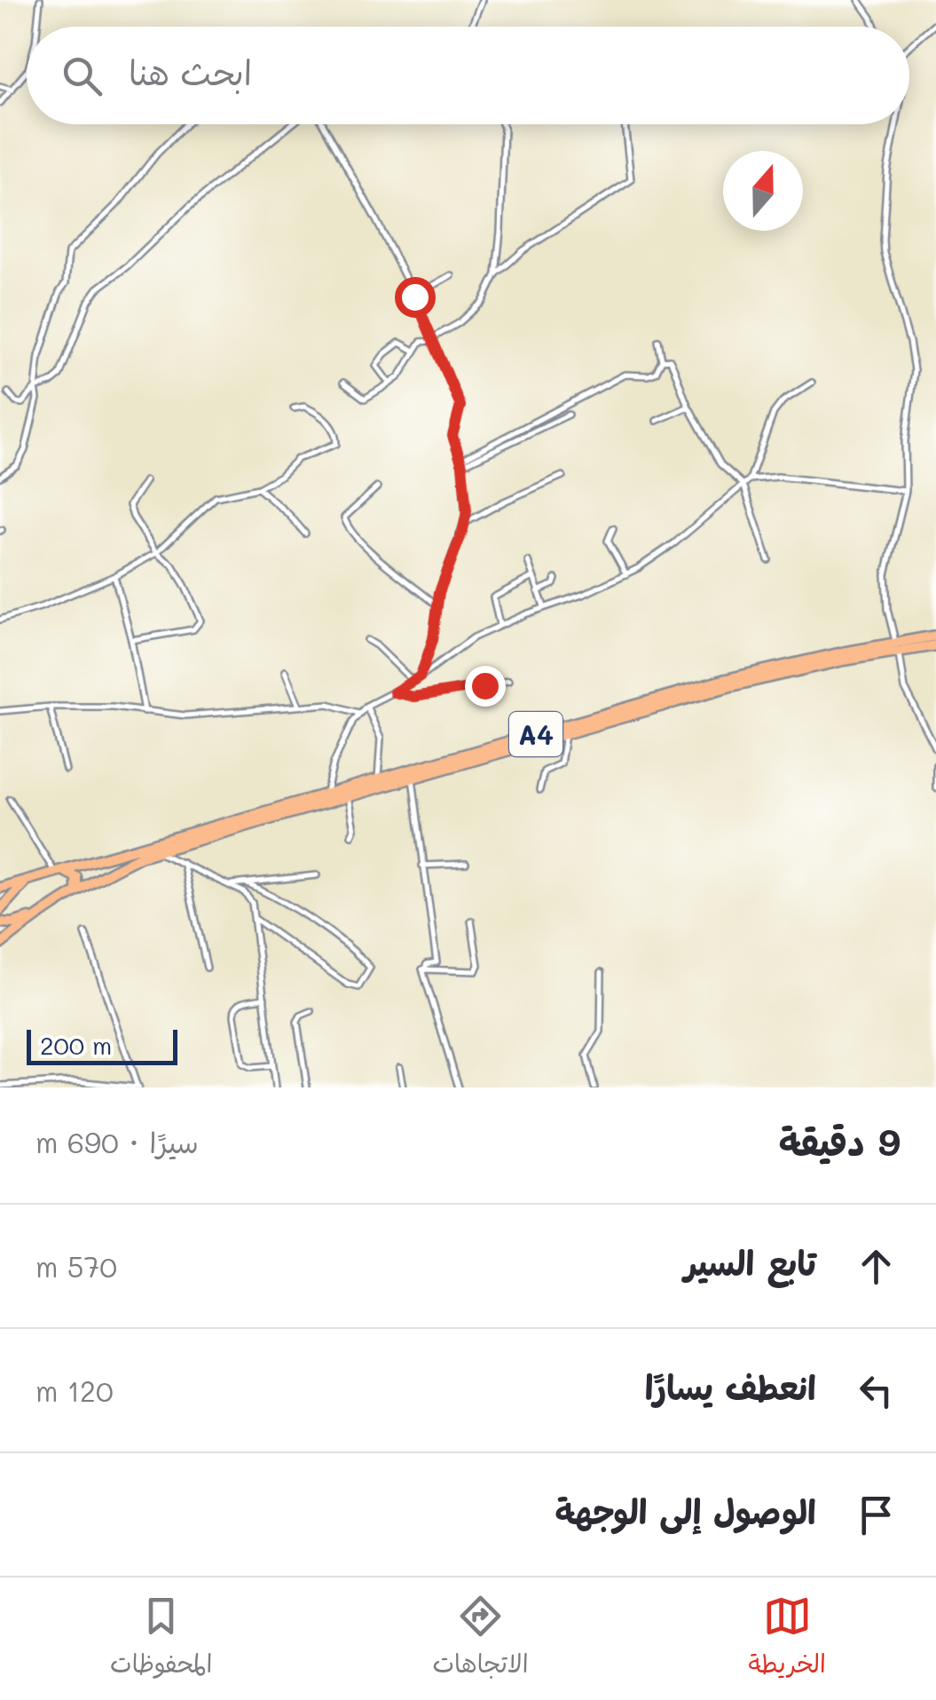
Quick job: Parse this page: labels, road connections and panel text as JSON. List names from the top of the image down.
{
  "streets": {
    "highway": ["A4"]
  },
  "scale_bar": "200 m",
  "north": "top",
  "page": {
    "search": "ابحث هنا",
    "scale": "200 m",
    "heading": ["9 دقيقة", "سيرًا · 690 m"],
    "list": [
      ["تابع السير", "570 m"],
      ["انعطف يسارًا", "120 m"],
      "الوصول إلى الوجهة"
    ],
    "nav": ["الخريطة", "الاتجاهات", "المحفوظات"]
  }
}
